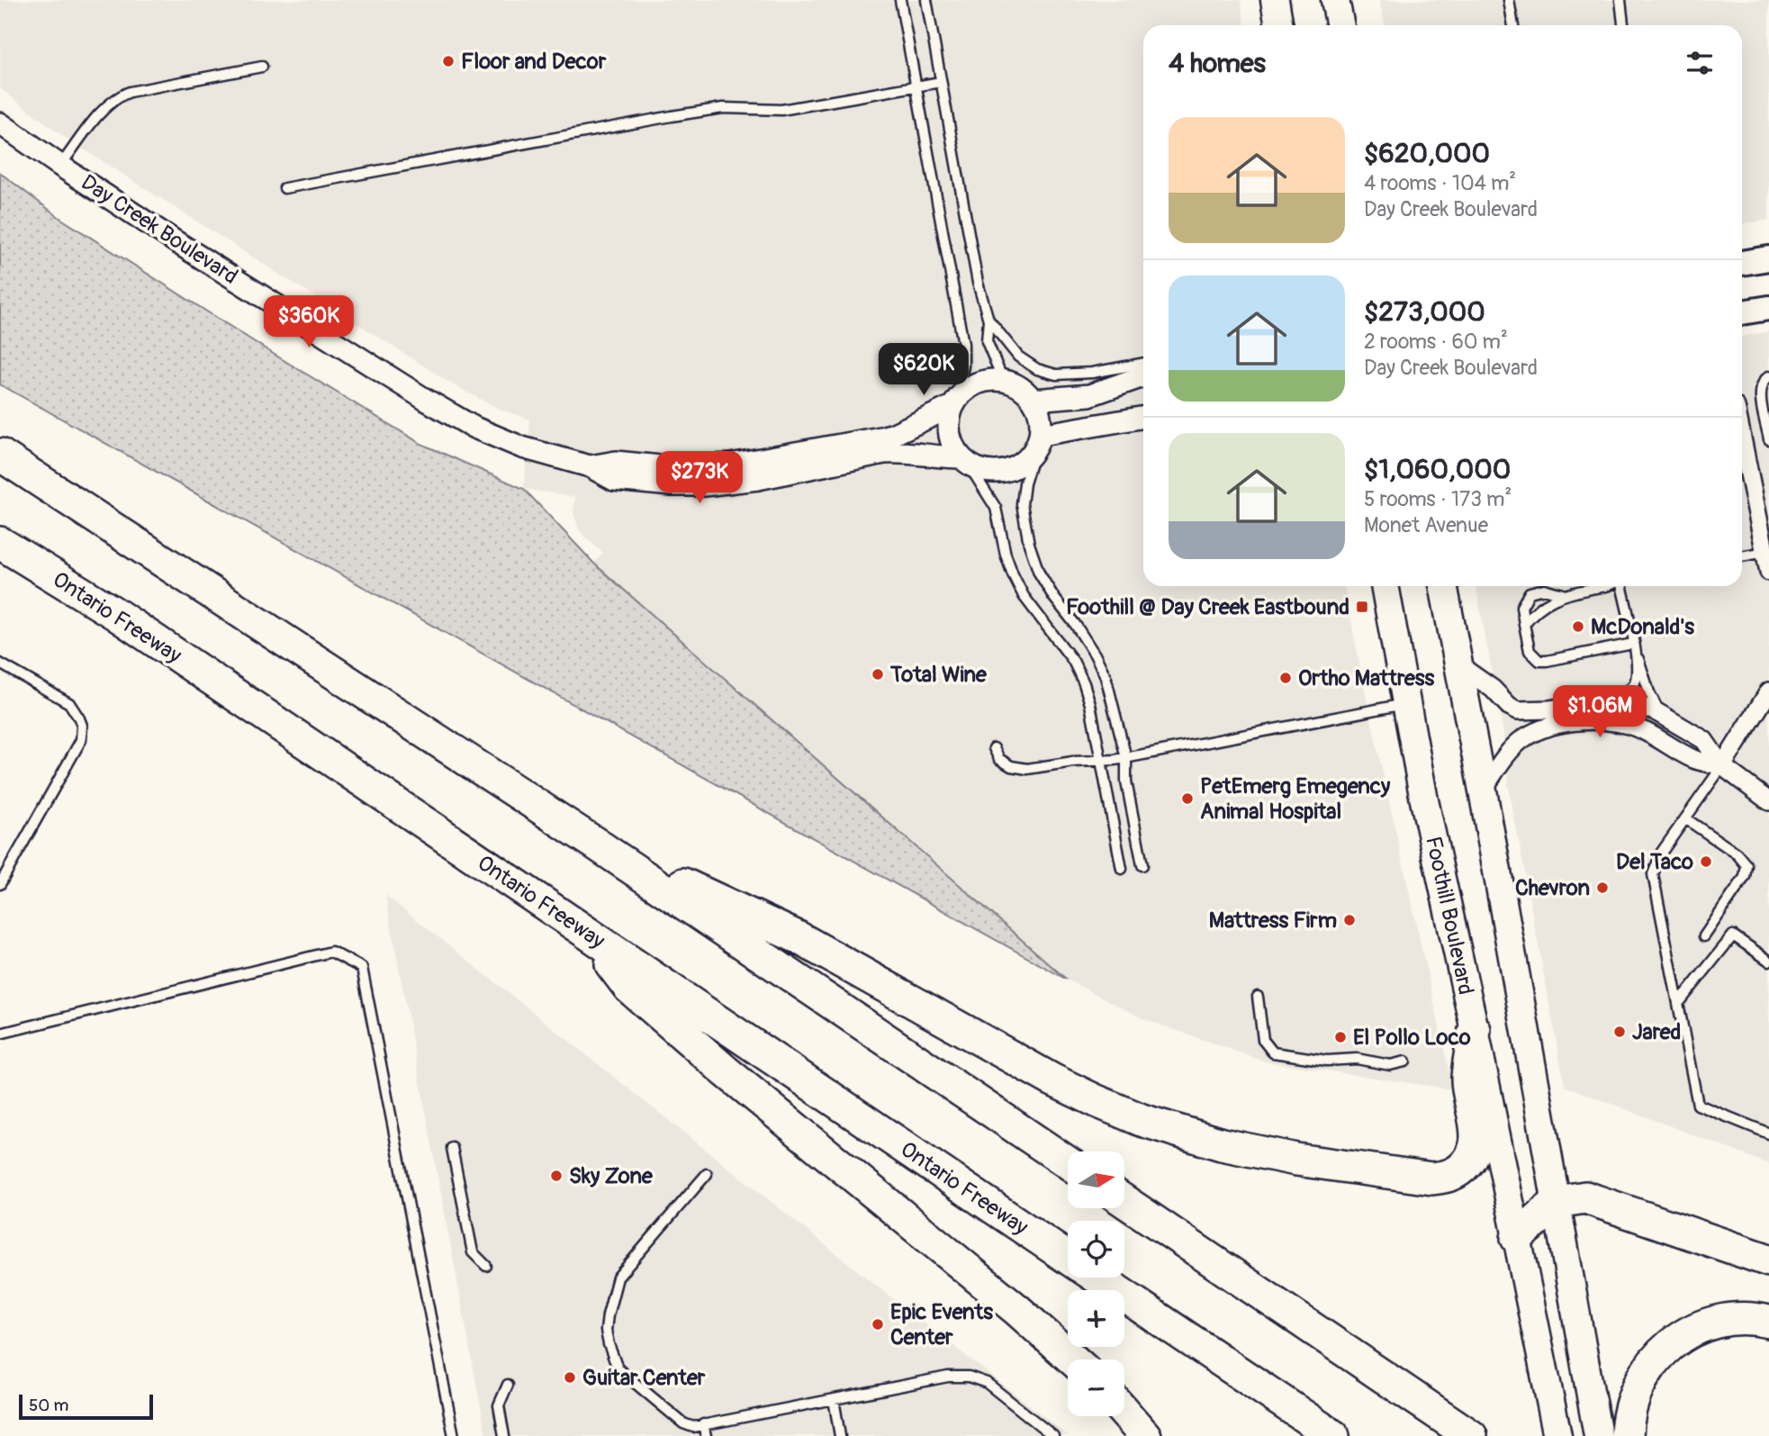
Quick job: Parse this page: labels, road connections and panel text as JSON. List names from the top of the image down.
{
  "streets": {
    "highway": ["Ontario Freeway"],
    "main road": ["Foothill Boulevard"],
    "street": ["Day Creek Boulevard"]
  },
  "places": {
    "other": [
      "Floor and Decor",
      "McDonald's",
      "Total Wine",
      "Ortho Mattress",
      "PetEmerg Emegency Animal Hospital",
      "Del Taco",
      "Chevron",
      "Mattress Firm",
      "Jared",
      "El Pollo Loco",
      "Sky Zone",
      "Epic Events Center",
      "Guitar Center"
    ],
    "transit": ["Foothill @ Day Creek Eastbound"]
  },
  "scale_bar": "50 m",
  "north": "right",
  "page": {
    "heading": "4 homes",
    "list": [
      {
        "name": "$620,000",
        "note": "4 rooms · 104 m² · Day Creek Boulevard"
      },
      {
        "name": "$273,000",
        "note": "2 rooms · 60 m² · Day Creek Boulevard"
      },
      {
        "name": "$1,060,000",
        "note": "5 rooms · 173 m² · Monet Avenue"
      }
    ],
    "price": [
      "$360K",
      "$620K",
      "$273K",
      "$1.06M"
    ],
    "map_buttons": ["+", "−"],
    "scale": "50 m"
  }
}
